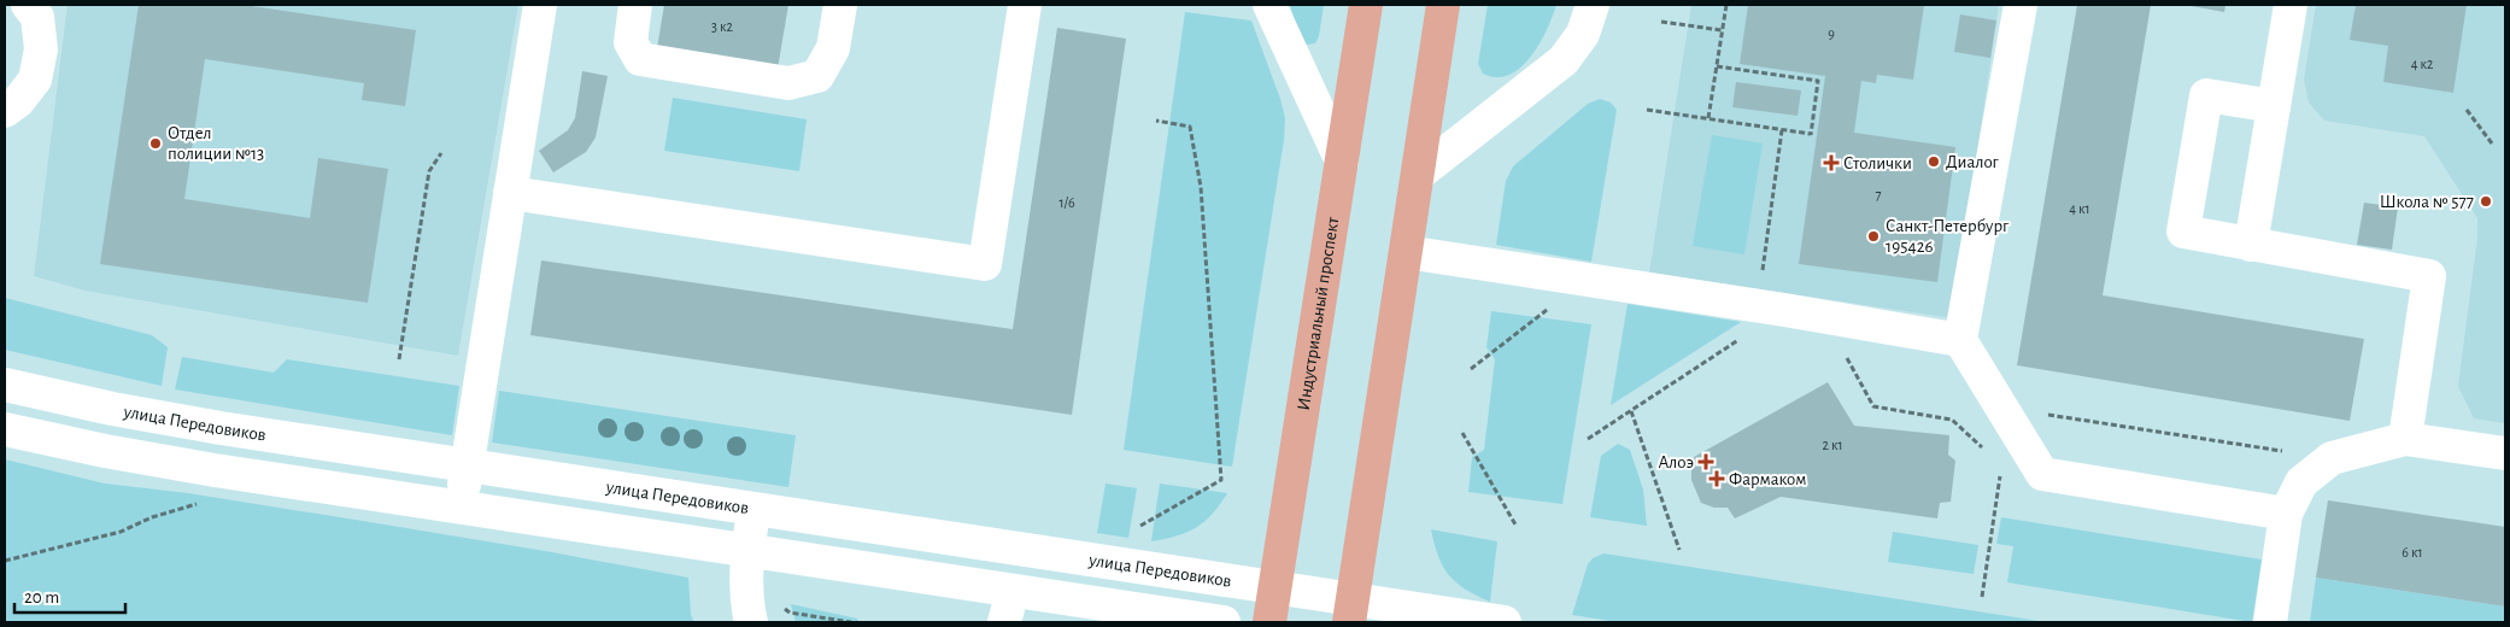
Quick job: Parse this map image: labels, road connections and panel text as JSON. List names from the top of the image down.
{
  "streets": {
    "main road": ["Индустриальный проспект"],
    "street": ["улица Передовиков"]
  },
  "crossings": [
    ["Индустриальный проспект", "улица Передовиков"]
  ],
  "places": {
    "other": [
      "Отдел полиции №13",
      "Диалог",
      "Школа № 577",
      "Санкт-Петербург 195426"
    ],
    "health": ["Столички", "Алоэ", "Фармаком"]
  },
  "house_numbers": [
    "3 к2",
    "9",
    "4 к2",
    "7",
    "1/6",
    "4 к1",
    "2 к1",
    "6 к1"
  ],
  "scale_bar": "20 m"
}
